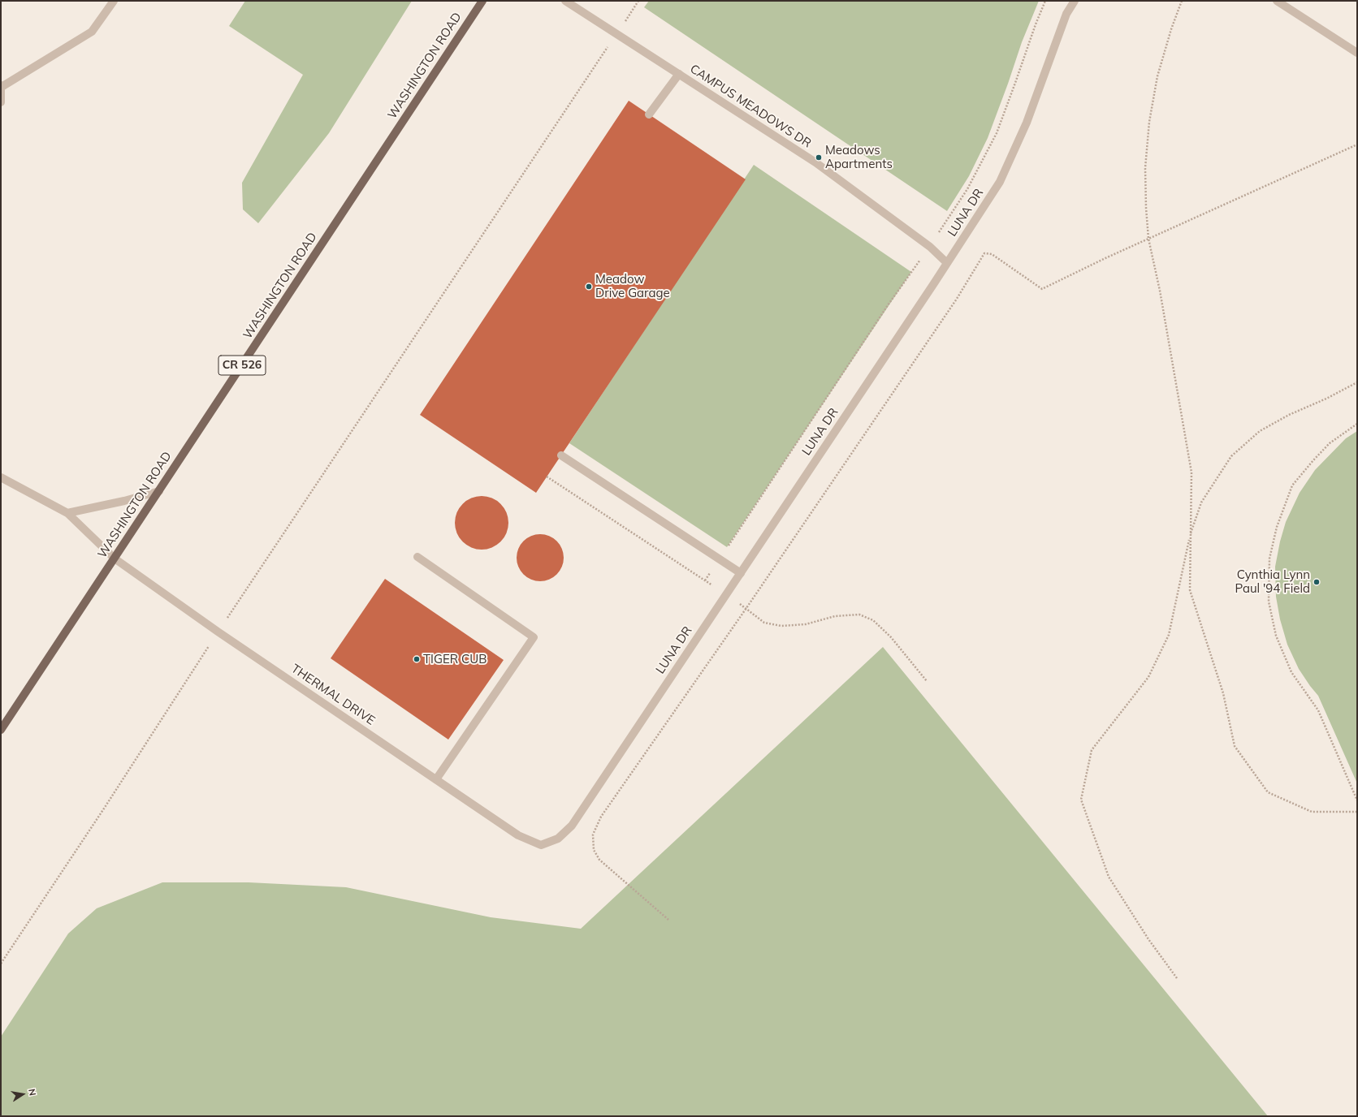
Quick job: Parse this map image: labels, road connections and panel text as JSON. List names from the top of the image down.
{
  "streets": {
    "main road": ["WASHINGTON ROAD", "CR 526"],
    "street": ["CAMPUS MEADOWS DR", "LUNA DR", "THERMAL DRIVE"]
  },
  "crossings": [
    ["WASHINGTON ROAD", "THERMAL DRIVE"],
    ["CAMPUS MEADOWS DR", "LUNA DR"],
    ["LUNA DR", "THERMAL DRIVE"]
  ],
  "places": [
    "Meadows Apartments",
    "Meadow Drive Garage",
    "Cynthia Lynn Paul '94 Field",
    "TIGER CUB"
  ],
  "north": "right"
}
